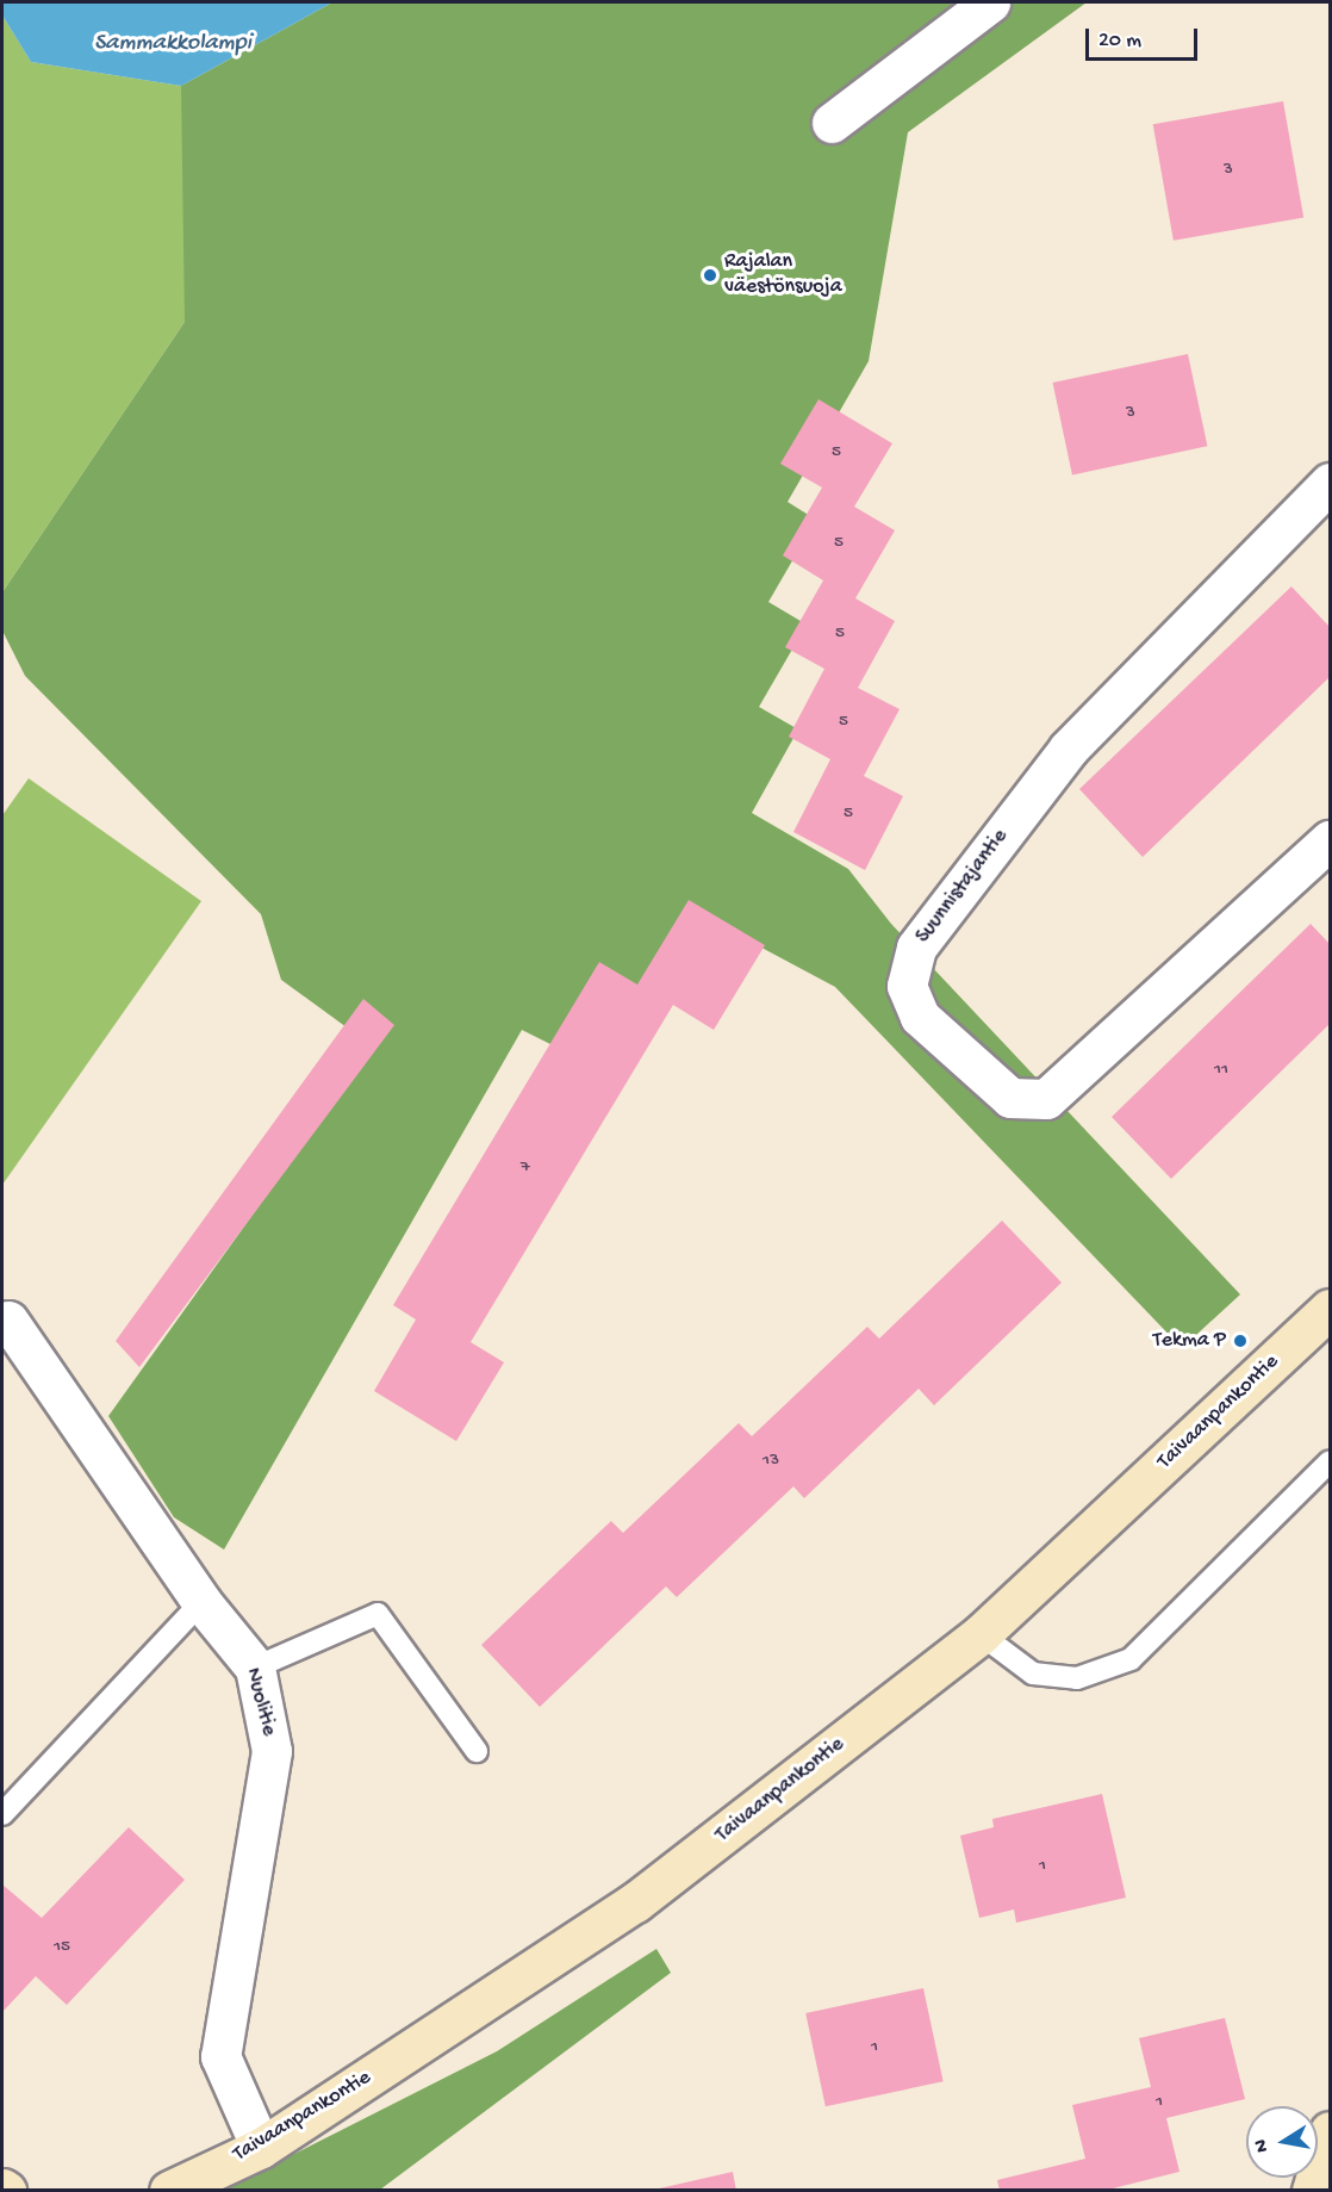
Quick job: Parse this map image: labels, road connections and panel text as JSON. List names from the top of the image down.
{
  "streets": {
    "street": ["Suunnistajantie", "Taivaanpankontie", "Nuolitie"]
  },
  "crossings": [
    ["Taivaanpankontie", "Nuolitie"]
  ],
  "water": ["Sammakkolampi"],
  "places": ["Rajalan väestönsuoja", "Tekma P"],
  "house_numbers": [
    "3",
    "3",
    "5",
    "5",
    "5",
    "5",
    "5",
    "11",
    "7",
    "13",
    "1",
    "15",
    "1",
    "1"
  ],
  "scale_bar": "20 m",
  "north": "left"
}
